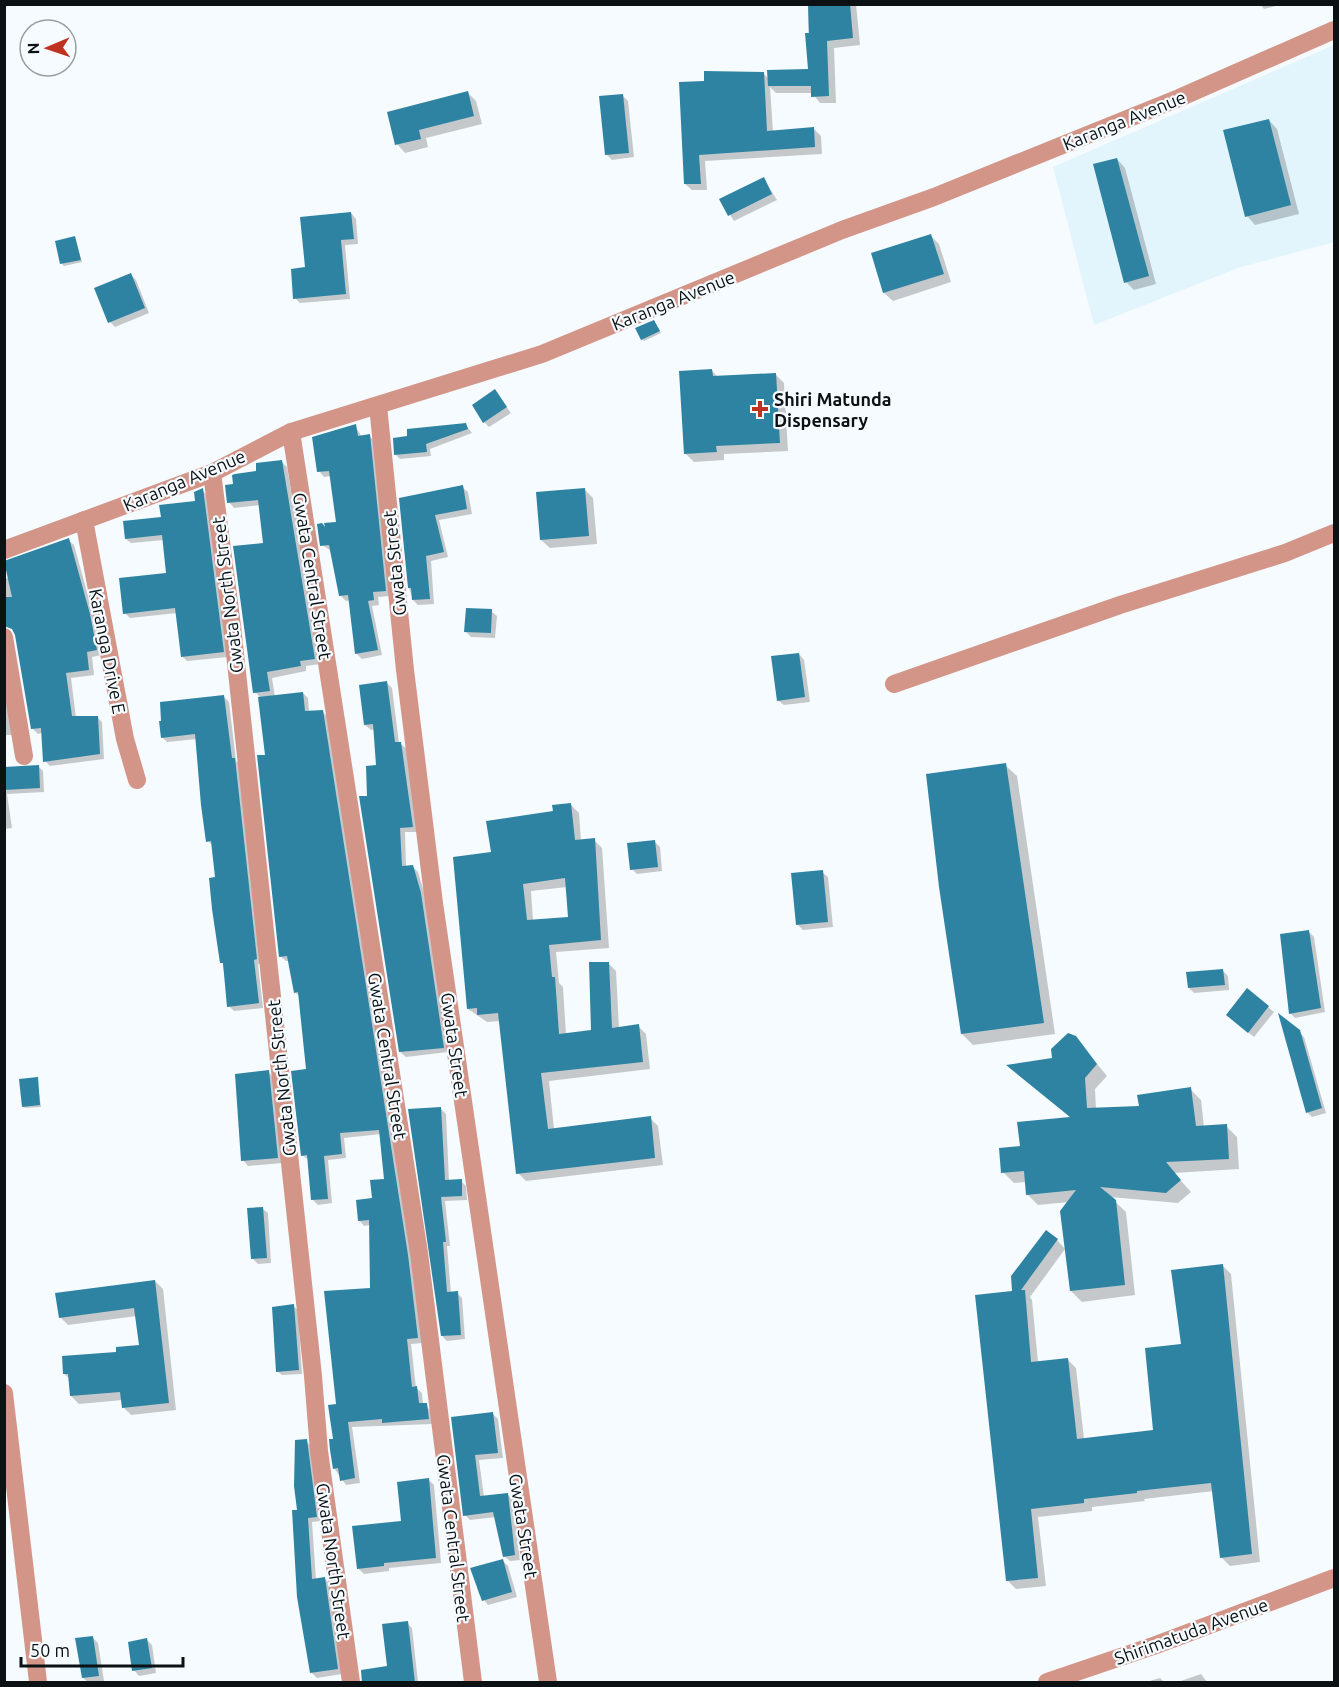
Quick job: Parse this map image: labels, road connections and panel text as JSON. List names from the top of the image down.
{
  "streets": {
    "street": [
      "Karanga Avenue",
      "Gwata Street",
      "Gwata Central Street",
      "Gwata North Street",
      "Karanga Drive E",
      "Shirimatuda Avenue"
    ]
  },
  "crossings": [
    ["Karanga Avenue", "Gwata Street"],
    ["Karanga Avenue", "Gwata Central Street"],
    ["Karanga Avenue", "Gwata North Street"],
    ["Karanga Avenue", "Karanga Drive E"]
  ],
  "places": {
    "health": ["Shiri Matunda Dispensary"]
  },
  "scale_bar": "50 m",
  "north": "left"
}
